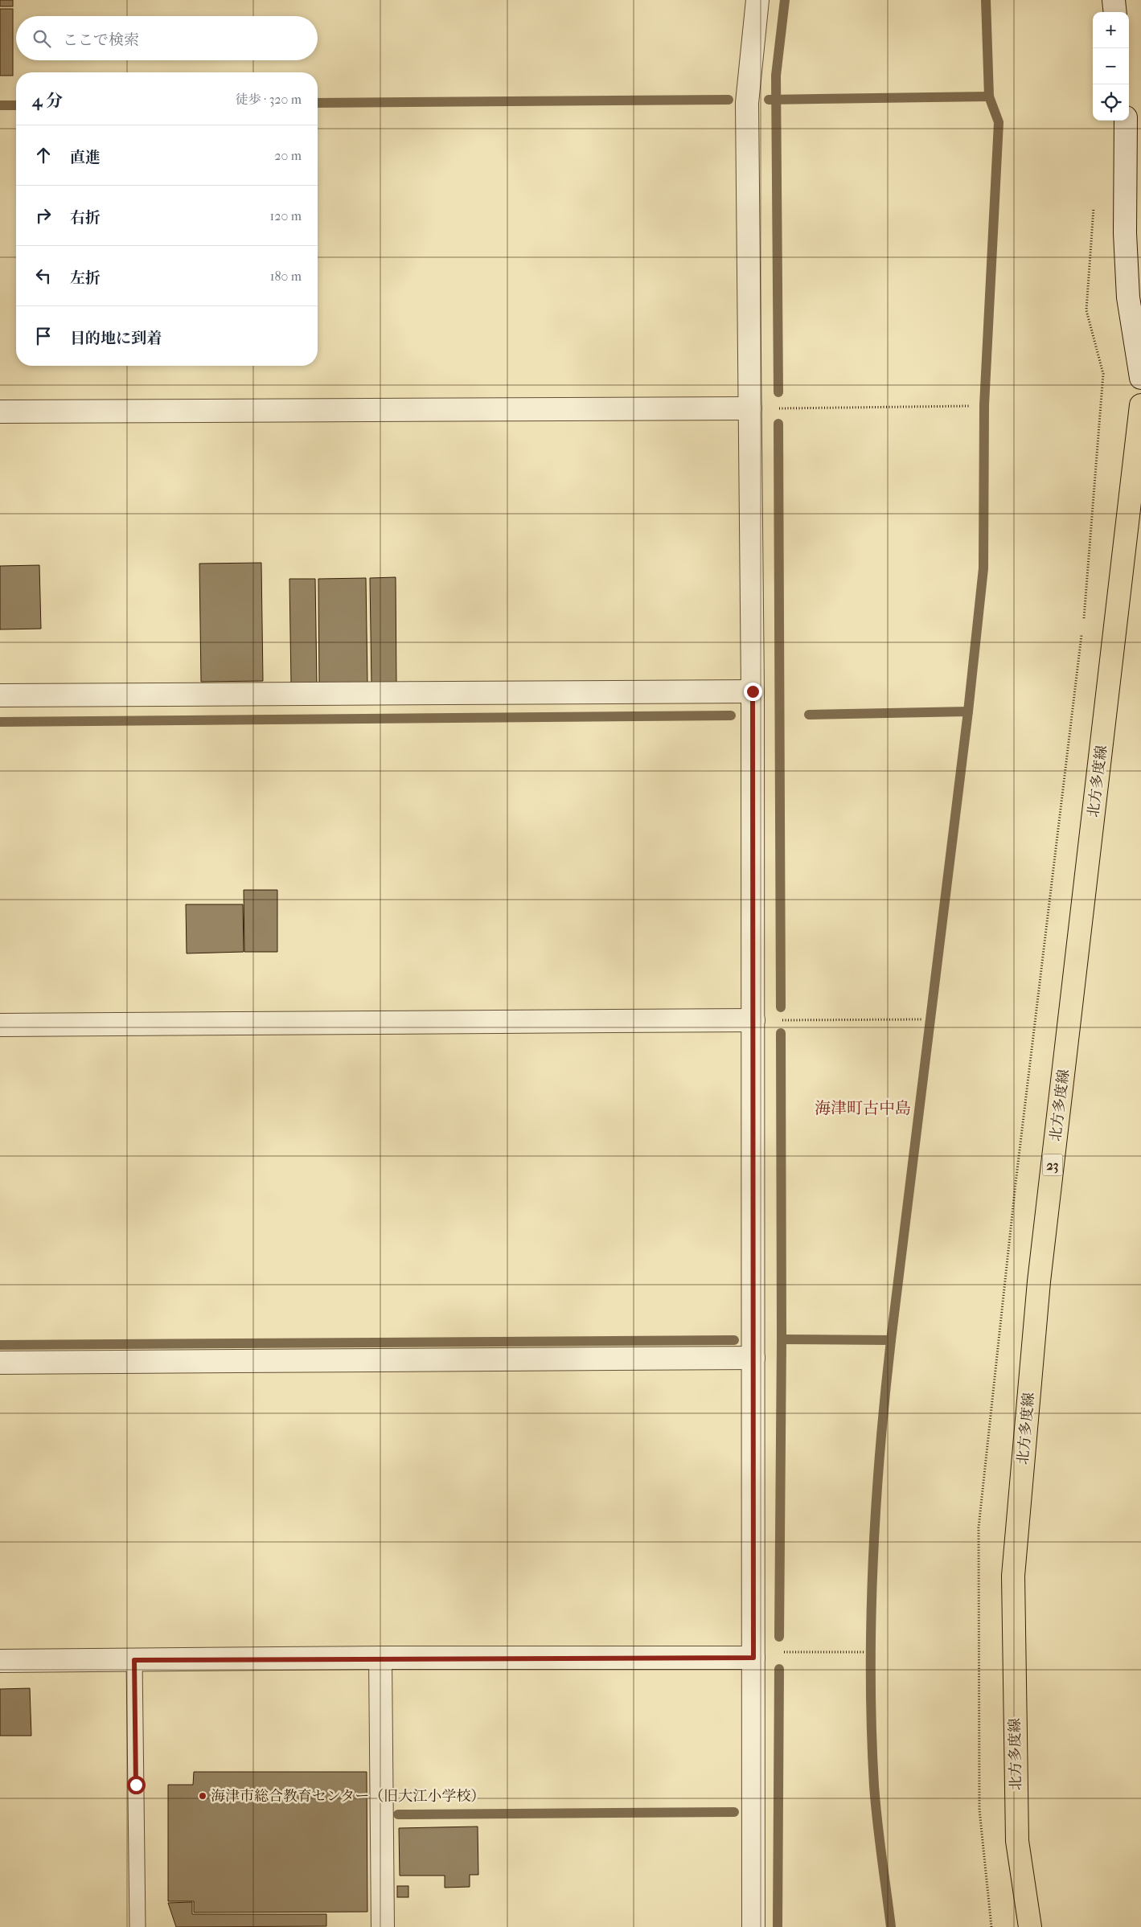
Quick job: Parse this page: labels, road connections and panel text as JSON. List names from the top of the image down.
{
  "streets": {
    "main road": ["北方多度線", "23"]
  },
  "districts": ["海津町古中島"],
  "places": ["海津市総合教育センター（旧大江小学校）"],
  "page": {
    "map_buttons": ["+", "−"],
    "search": "ここで検索",
    "heading": ["4 分", "徒歩 · 320 m"],
    "list": [
      ["直進", "20 m"],
      ["右折", "120 m"],
      ["左折", "180 m"],
      "目的地に到着"
    ]
  }
}
